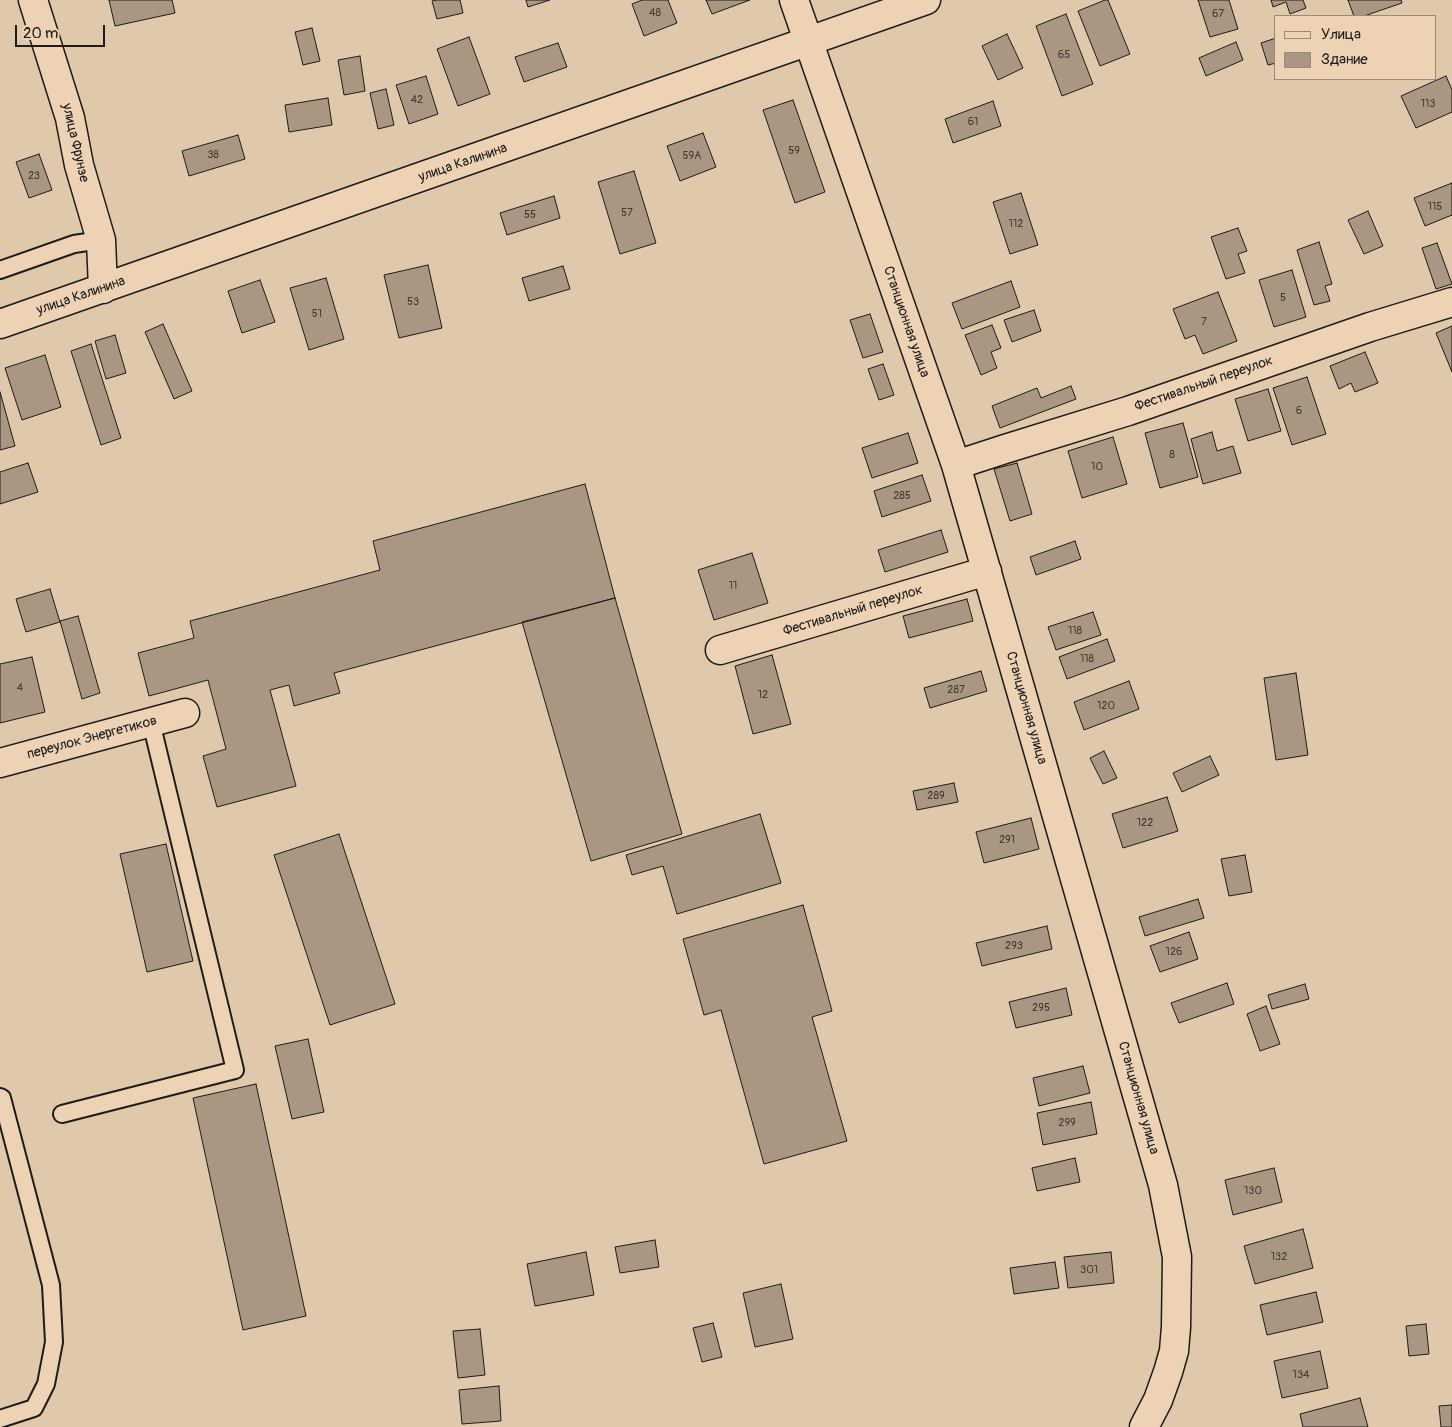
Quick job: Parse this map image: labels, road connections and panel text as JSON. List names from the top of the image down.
{
  "streets": {
    "street": [
      "улица Фрунзе",
      "улица Калинина",
      "Станционная улица",
      "Фестивальный переулок",
      "переулок Энергетиков"
    ]
  },
  "crossings": [
    ["улица Фрунзе", "улица Калинина"],
    ["улица Калинина", "Станционная улица"],
    ["Станционная улица", "Фестивальный переулок"]
  ],
  "house_numbers": [
    "48",
    "67",
    "65",
    "42",
    "113",
    "61",
    "59",
    "38",
    "59А",
    "23",
    "115",
    "57",
    "55",
    "112",
    "5",
    "53",
    "51",
    "7",
    "6",
    "8",
    "10",
    "285",
    "11",
    "118",
    "118",
    "4",
    "287",
    "12",
    "120",
    "289",
    "122",
    "291",
    "293",
    "126",
    "295",
    "299",
    "130",
    "132",
    "301",
    "134"
  ],
  "legend": ["Улица", "Здание"],
  "scale_bar": "20 m"
}
